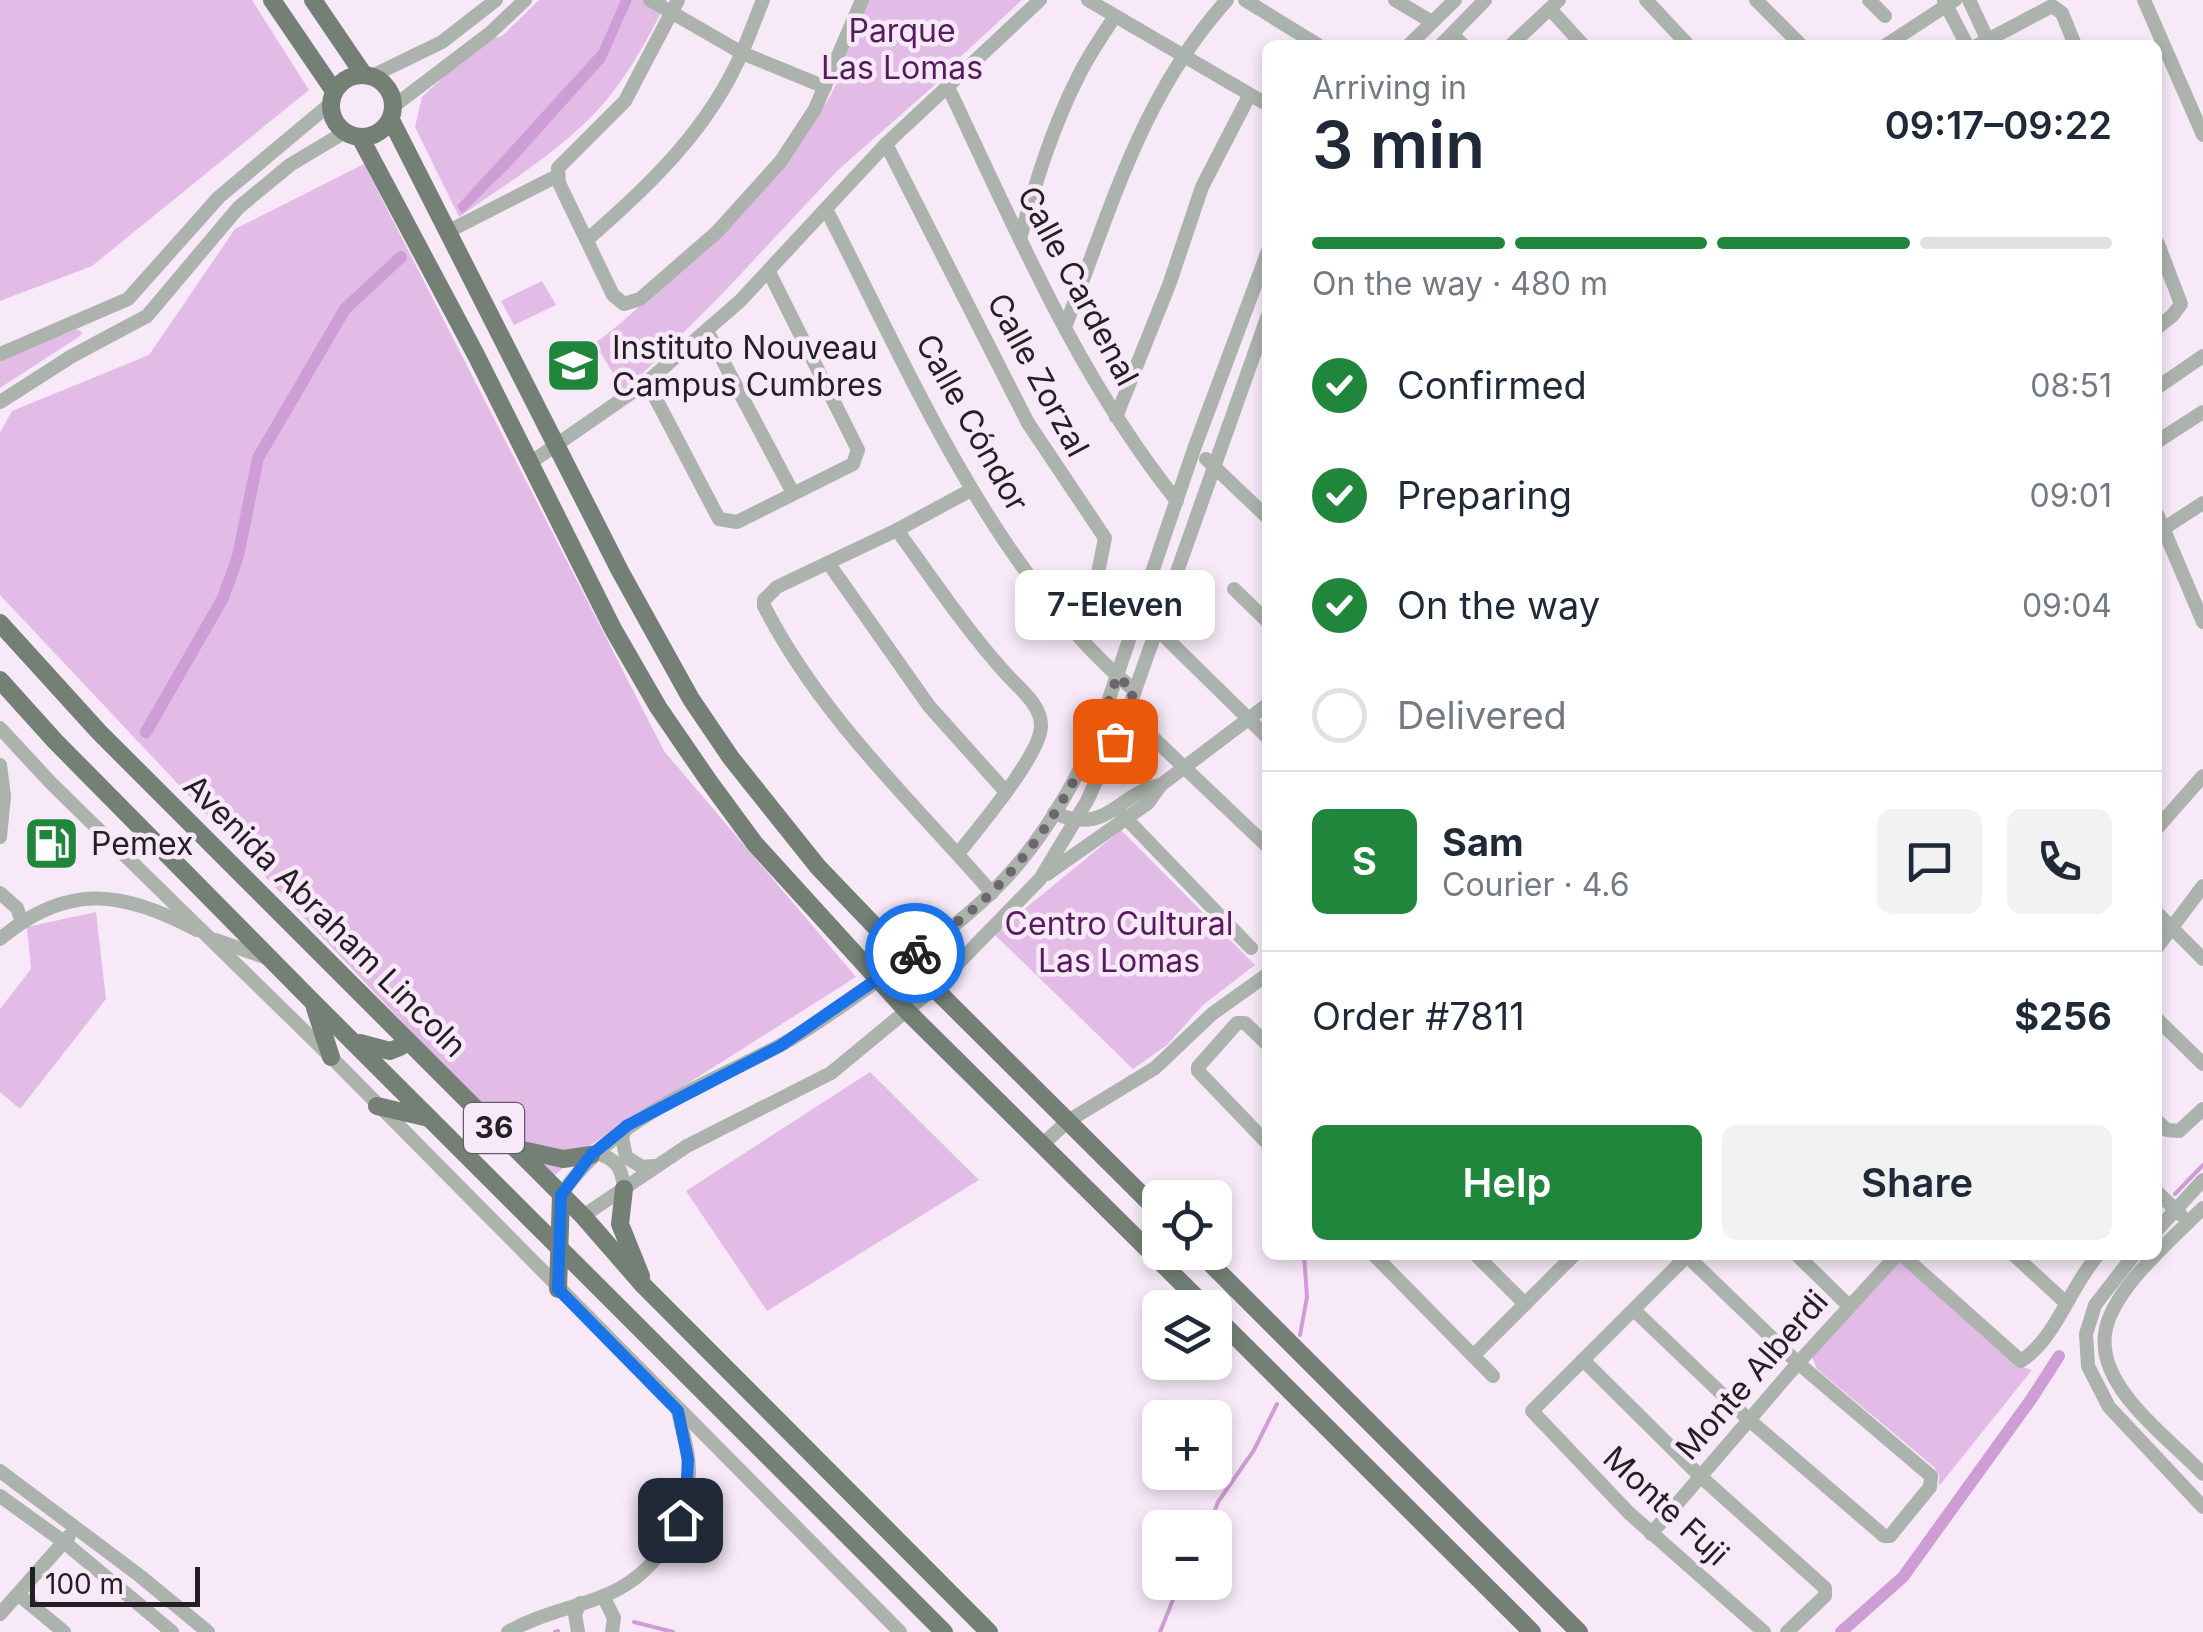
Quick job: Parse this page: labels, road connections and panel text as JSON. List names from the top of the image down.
{
  "streets": {
    "main road": ["Avenida Abraham Lincoln", "36"],
    "street": [
      "Calle Cardenal",
      "Calle Zorzal",
      "Calle Cóndor",
      "Monte Alberdi",
      "Monte Fuji"
    ]
  },
  "crossings": [
    ["Calle Zorzal", "Calle Cóndor"],
    ["Monte Alberdi", "Monte Fuji"]
  ],
  "parks": ["Parque Las Lomas", "Centro Cultural Las Lomas"],
  "places": {
    "school or university": ["Instituto Nouveau Campus Cumbres"],
    "other": ["7-Eleven"],
    "fuel station": ["Pemex"]
  },
  "scale_bar": "100 m",
  "page": {
    "heading": ["3 min", "Arriving in", "09:17–09:22"],
    "panel": [
      "Sam",
      "Courier · 4.6",
      "Order #7811",
      "$256"
    ],
    "bar": "On the way · 480 m",
    "list": [
      ["Confirmed", "08:51"],
      ["Preparing", "09:01"],
      ["On the way", "09:04"],
      "Delivered"
    ],
    "bubble": "7-Eleven",
    "round": "S",
    "buttons": ["Help", "Share"],
    "map_buttons": ["+", "−"],
    "scale": "100 m"
  }
}
